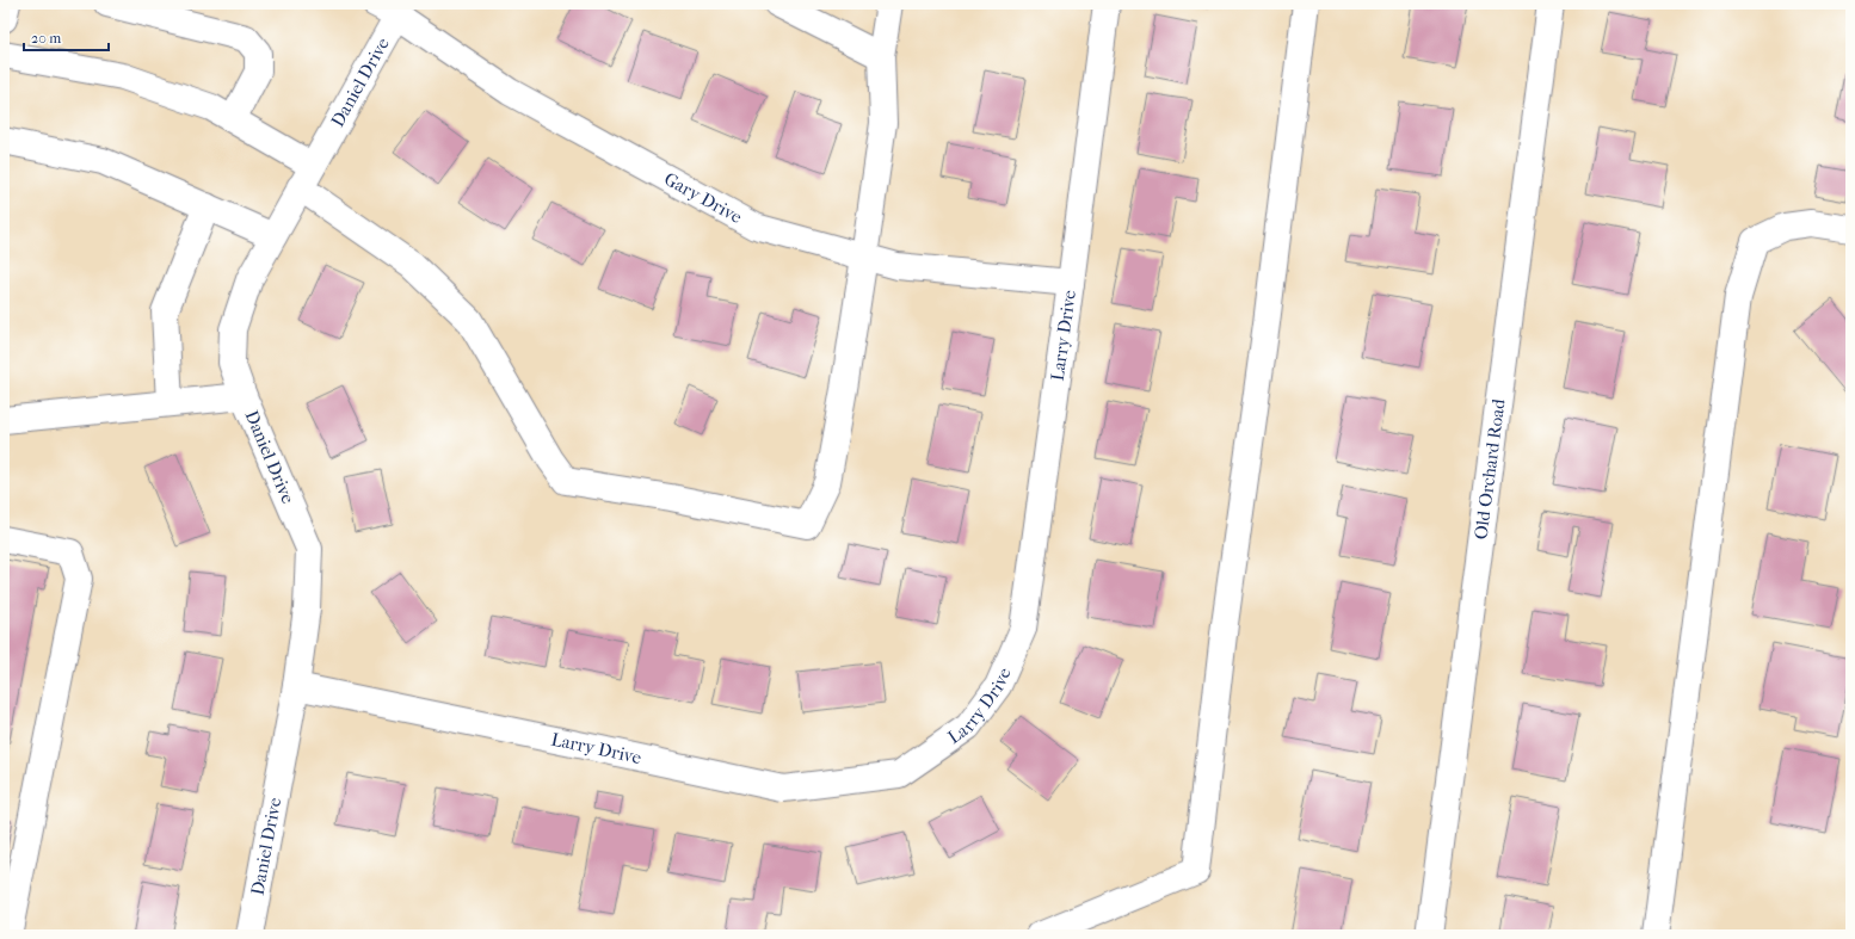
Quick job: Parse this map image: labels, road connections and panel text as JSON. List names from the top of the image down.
{
  "streets": {
    "street": [
      "Daniel Drive",
      "Gary Drive",
      "Larry Drive",
      "Old Orchard Road"
    ]
  },
  "crossings": [
    ["Daniel Drive", "Gary Drive"],
    ["Daniel Drive", "Larry Drive"],
    ["Gary Drive", "Larry Drive"]
  ],
  "scale_bar": "20 m"
}
